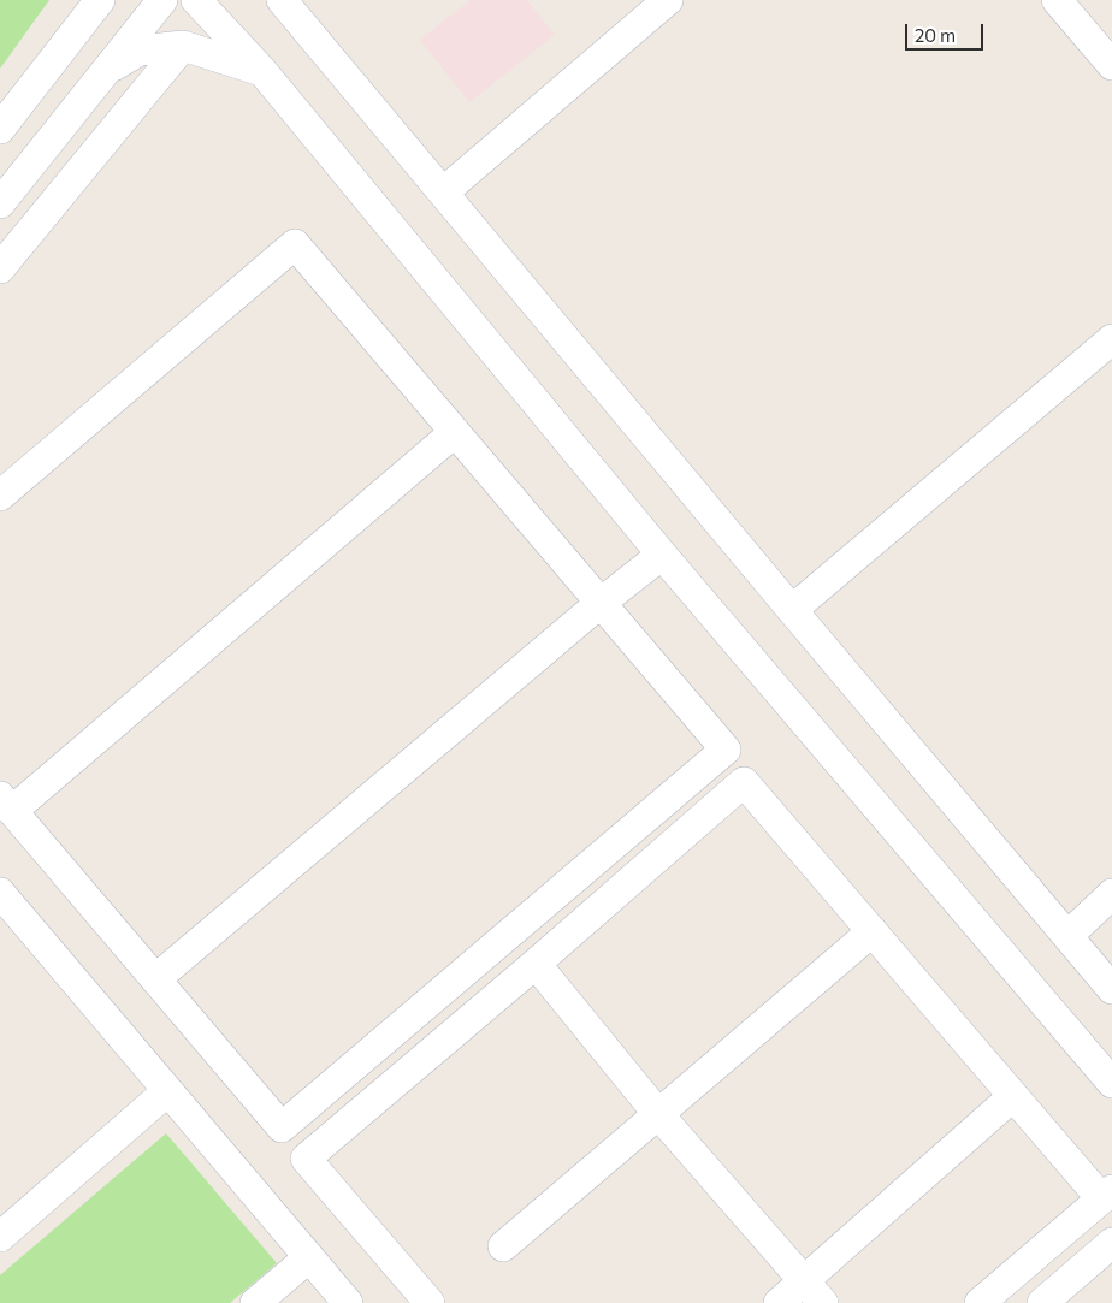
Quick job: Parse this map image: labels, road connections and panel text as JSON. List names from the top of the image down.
{
  "scale_bar": "20 m"
}
